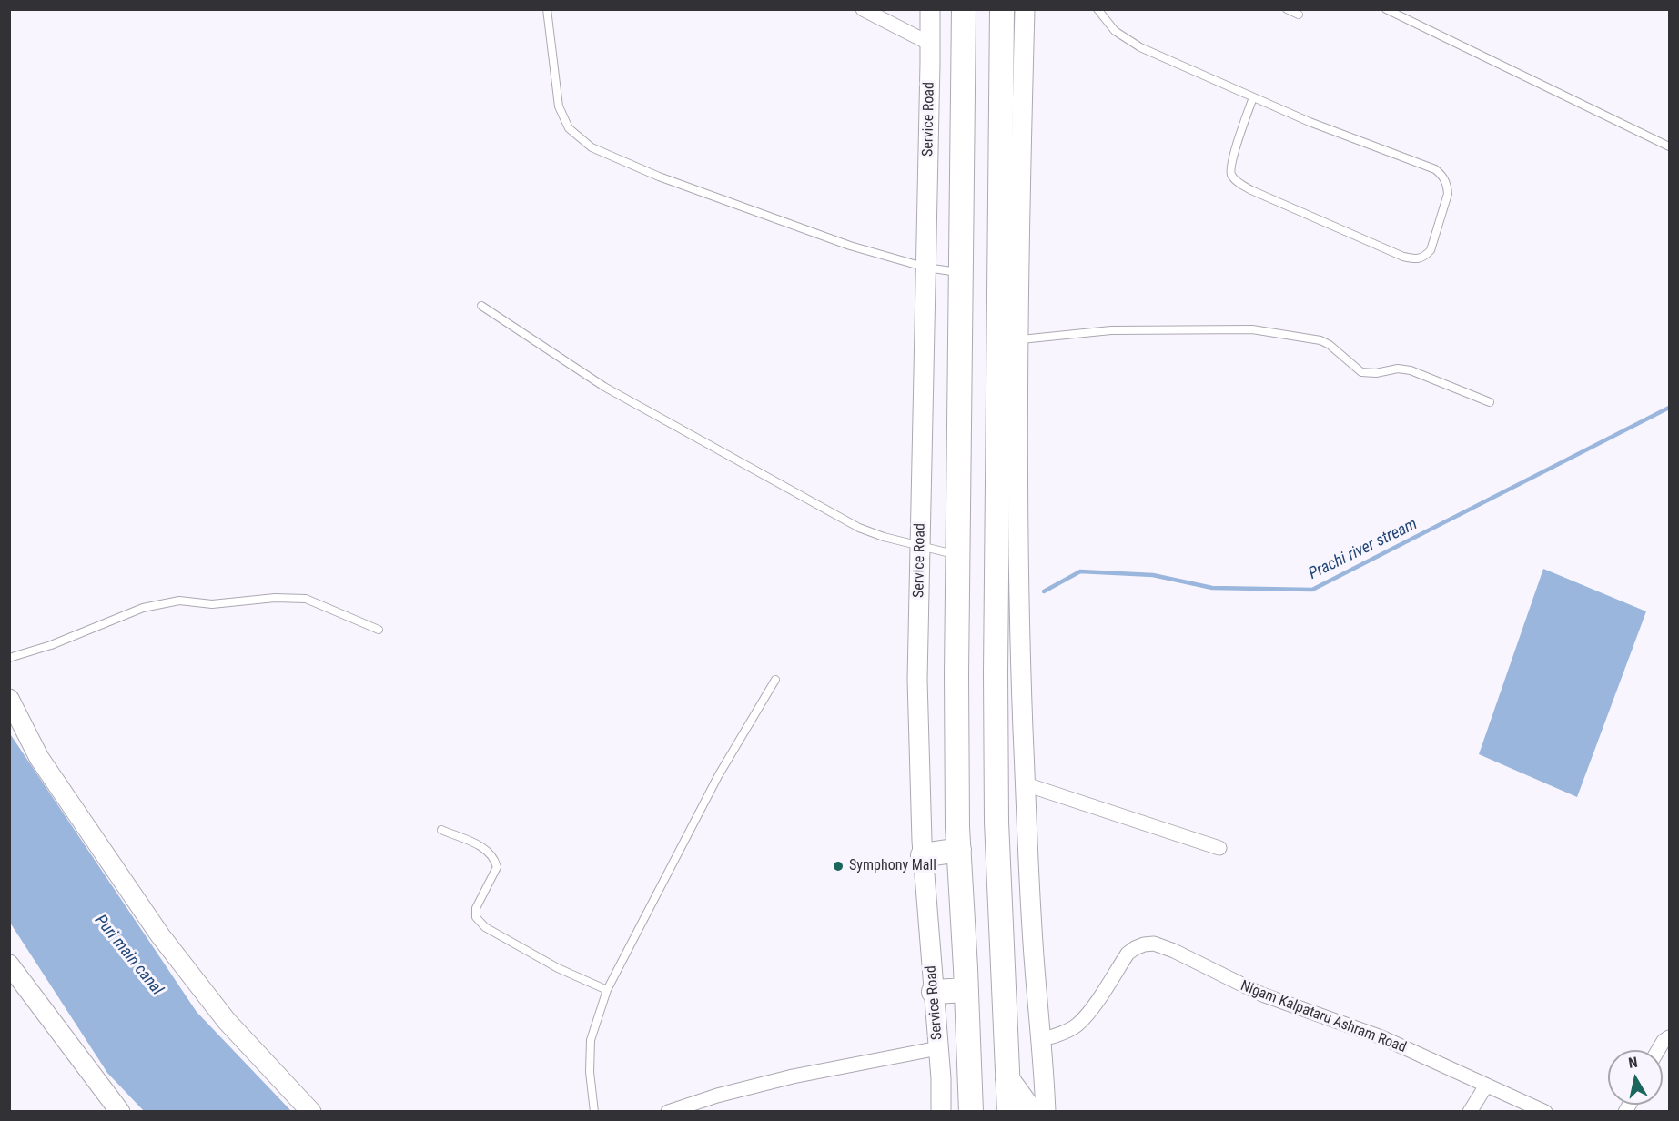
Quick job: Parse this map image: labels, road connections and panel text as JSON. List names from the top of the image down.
{
  "streets": {
    "street": ["Service Road", "Nigam Kalpataru Ashram Road"]
  },
  "water": ["Prachi river stream", "Puri main canal"],
  "places": ["Symphony Mall"],
  "north": "top"
}
